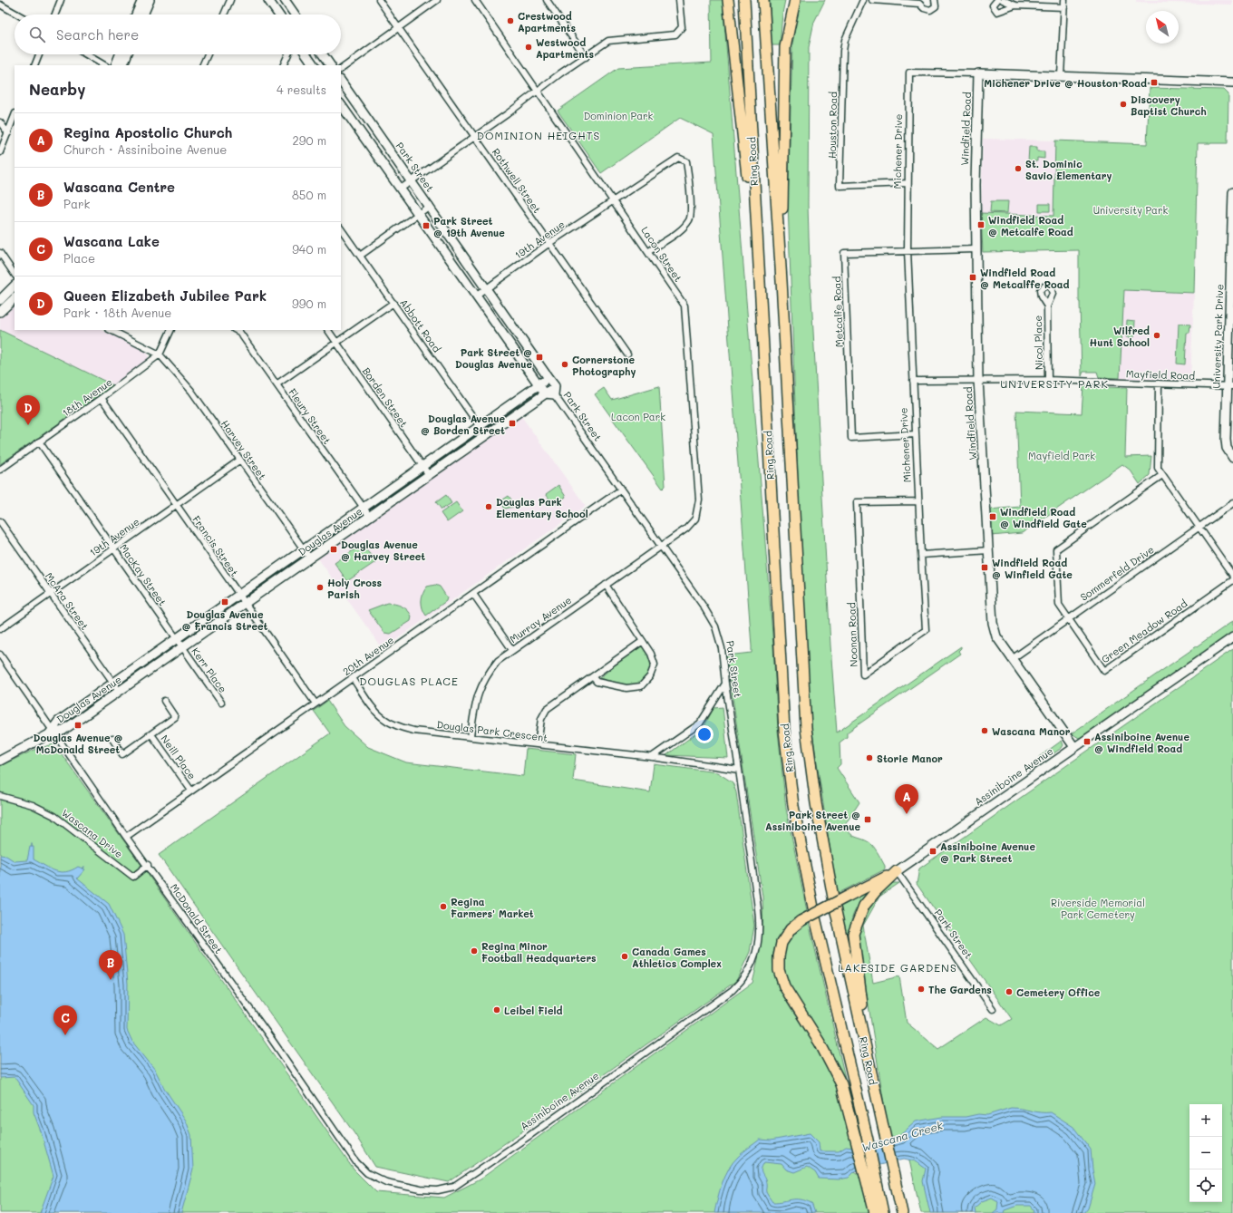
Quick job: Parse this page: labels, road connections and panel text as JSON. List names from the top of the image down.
{
  "streets": {
    "highway": ["Ring Road"],
    "street": [
      "Houston Road",
      "Windfield Road",
      "Michener Drive",
      "Park Street",
      "Rothwell Street",
      "19th Avenue",
      "Lacon Street",
      "Metcalfe Road",
      "Abbott Road",
      "University Park Drive",
      "Nicol Place",
      "Mayfield Road",
      "18th Avenue",
      "Borden Street",
      "Fleury Street",
      "Harvey Street",
      "Douglas Avenue",
      "Francis Street",
      "Sommerfeld Drive",
      "MacKay Street",
      "McAra Street",
      "Murray Avenue",
      "Green Meadow Road",
      "Noonan Road",
      "20th Avenue",
      "Kerr Place",
      "Douglas Park Crescent",
      "Neill Place",
      "Assiniboine Avenue",
      "Wascana Drive",
      "McDonald Street"
    ]
  },
  "crossings": [
    ["Houston Road", "Michener Drive"],
    ["Windfield Road", "Michener Drive"],
    ["Windfield Road", "Metcalfe Road"],
    ["Windfield Road", "Mayfield Road"],
    ["Windfield Road", "Sommerfeld Drive"],
    ["Windfield Road", "Assiniboine Avenue"],
    ["Michener Drive", "Metcalfe Road"],
    ["Michener Drive", "Mayfield Road"],
    ["Michener Drive", "Noonan Road"],
    ["Park Street", "19th Avenue"],
    ["Park Street", "Lacon Street"],
    ["Park Street", "Douglas Avenue"],
    ["Park Street", "Murray Avenue"],
    ["Park Street", "20th Avenue"],
    ["Park Street", "Douglas Park Crescent"],
    ["Park Street", "Assiniboine Avenue"],
    ["Rothwell Street", "19th Avenue"],
    ["19th Avenue", "Lacon Street"],
    ["19th Avenue", "Harvey Street"],
    ["19th Avenue", "Francis Street"],
    ["19th Avenue", "MacKay Street"],
    ["19th Avenue", "McAra Street"],
    ["Lacon Street", "Murray Avenue"],
    ["Abbott Road", "Douglas Avenue"],
    ["University Park Drive", "Mayfield Road"],
    ["Nicol Place", "Mayfield Road"],
    ["18th Avenue", "Harvey Street"],
    ["18th Avenue", "Francis Street"],
    ["18th Avenue", "MacKay Street"],
    ["Borden Street", "Douglas Avenue"],
    ["Fleury Street", "Douglas Avenue"],
    ["Harvey Street", "Douglas Avenue"],
    ["Douglas Avenue", "Francis Street"],
    ["Douglas Avenue", "MacKay Street"],
    ["Douglas Avenue", "McAra Street"],
    ["Douglas Avenue", "Kerr Place"],
    ["Douglas Avenue", "McDonald Street"],
    ["Francis Street", "20th Avenue"],
    ["Sommerfeld Drive", "Green Meadow Road"],
    ["MacKay Street", "Kerr Place"],
    ["Murray Avenue", "Douglas Park Crescent"],
    ["20th Avenue", "Douglas Park Crescent"],
    ["20th Avenue", "Neill Place"],
    ["20th Avenue", "McDonald Street"],
    ["Assiniboine Avenue", "McDonald Street"],
    ["Wascana Drive", "McDonald Street"]
  ],
  "districts": [
    "DOMINION HEIGHTS",
    "UNIVERSITY PARK",
    "DOUGLAS PLACE",
    "LAKESIDE GARDENS"
  ],
  "water": ["Wascana Creek"],
  "parks": [
    "Dominion Park",
    "University Park",
    "Lacon Park",
    "Mayfield Park",
    "Riverside Memorial Park Cemetery"
  ],
  "places": {
    "other": [
      "Crestwood Apartments",
      "Westwood Apartments",
      "Discovery Baptist Church",
      "St. Dominic Savio Elementary",
      "Wilfred Hunt School",
      "Cornerstone Photography",
      "Douglas Park Elementary School",
      "Holy Cross Parish",
      "Wascana Manor",
      "Storie Manor",
      "Regina Farmers' Market",
      "Regina Minor Football Headquarters",
      "Canada Games Athletics Complex",
      "The Gardens",
      "Cemetery Office",
      "Leibel Field"
    ],
    "transit": [
      "Michener Drive @ Houston Road",
      "Windfield Road @ Metcalfe Road",
      "Park Street @ 19th Avenue",
      "Windfield Road @ Metcalffe Road",
      "Park Street @ Douglas Avenue",
      "Douglas Avenue @ Borden Street",
      "Windfield Road @ Windfield Gate",
      "Douglas Avenue @ Harvey Street",
      "Windfield Road @ Winfield Gate",
      "Douglas Avenue @ Francis Street",
      "Douglas Avenue @ McDonald Street",
      "Assiniboine Avenue @ Windfield Road",
      "Park Street @ Assiniboine Avenue",
      "Assiniboine Avenue @ Park Street"
    ]
  },
  "north": "top left",
  "page": {
    "search": "Search here",
    "heading": ["Nearby", "4 results"],
    "list": [
      {
        "mark": "A",
        "name": "Regina Apostolic Church",
        "note": "Church · Assiniboine Avenue",
        "value": "290 m"
      },
      {
        "mark": "B",
        "name": "Wascana Centre",
        "note": "Park",
        "value": "850 m"
      },
      {
        "mark": "C",
        "name": "Wascana Lake",
        "note": "Place",
        "value": "940 m"
      },
      {
        "mark": "D",
        "name": "Queen Elizabeth Jubilee Park",
        "note": "Park · 18th Avenue",
        "value": "990 m"
      }
    ],
    "pins": [
      "D",
      "A",
      "B",
      "C"
    ],
    "map_buttons": ["+", "−"]
  }
}
